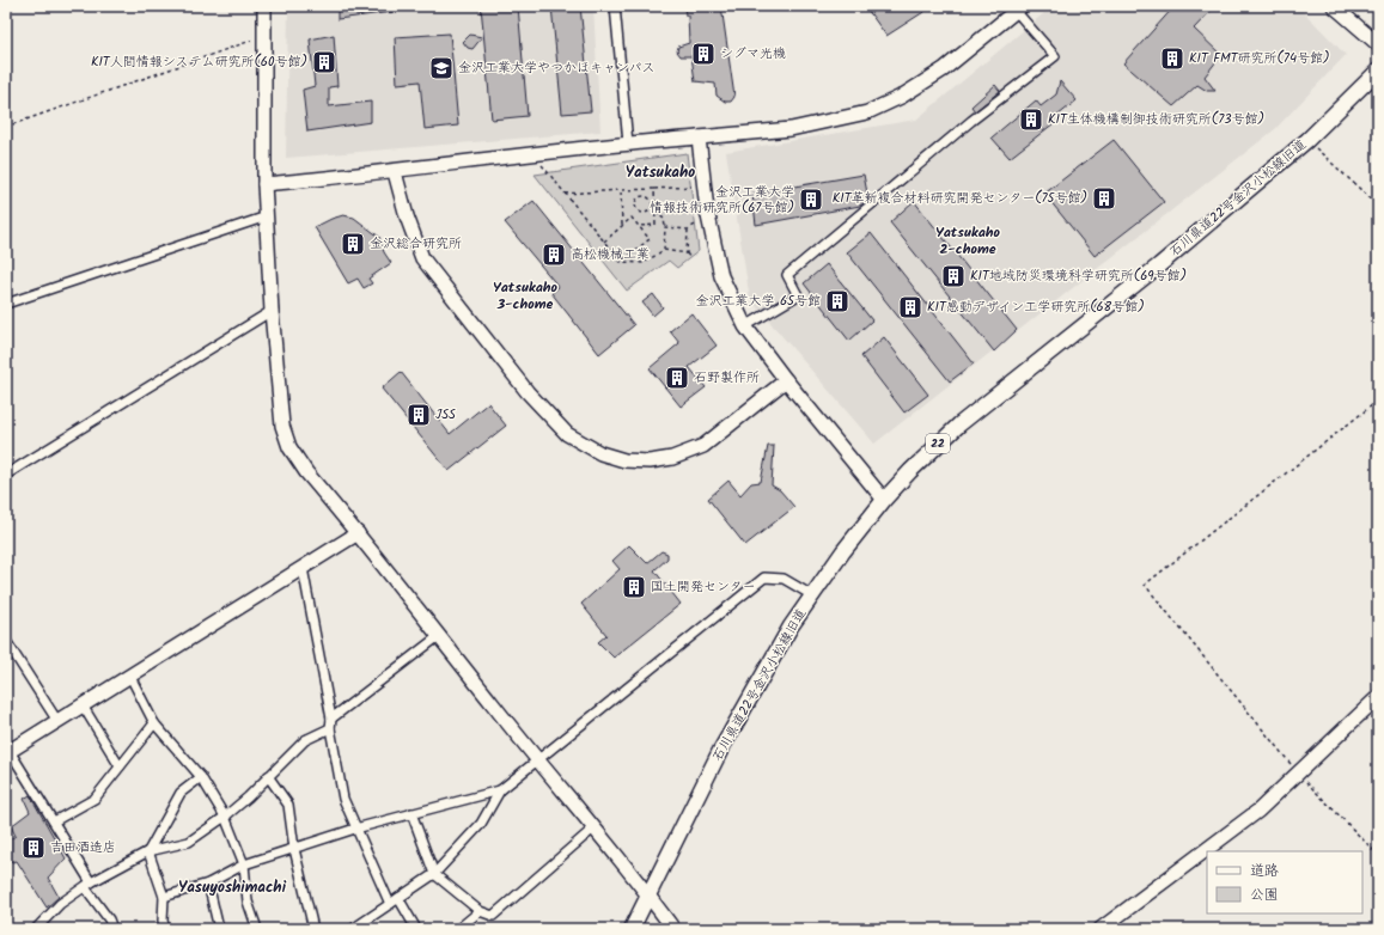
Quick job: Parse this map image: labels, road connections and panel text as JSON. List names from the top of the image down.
{
  "streets": {
    "main road": ["石川県道22号金沢小松線旧道", "22"]
  },
  "districts": [
    "Yatsukaho",
    "Yatsukaho 2-chome",
    "Yatsukaho 3-chome",
    "Yasuyoshimachi"
  ],
  "places": {
    "building": [
      "シグマ光機",
      "KIT FMT研究所(74号館)",
      "KIT人間情報システム研究所(60号館)",
      "KIT生体機構制御技術研究所(73号館)",
      "KIT革新複合材料研究開発センター(75号館)",
      "金沢工業大学 情報技術研究所(67号館)",
      "金沢総合研究所",
      "高松機械工業",
      "KIT地域防災環境科学研究所(69号館)",
      "金沢工業大学 65号館",
      "KIT感動デザイン工学研究所(68号館)",
      "石野製作所",
      "JSS",
      "国土開発センター",
      "吉田酒造店"
    ],
    "school or university": ["金沢工業大学やつかほキャンパス"]
  },
  "legend": ["道路", "公園"]
}
